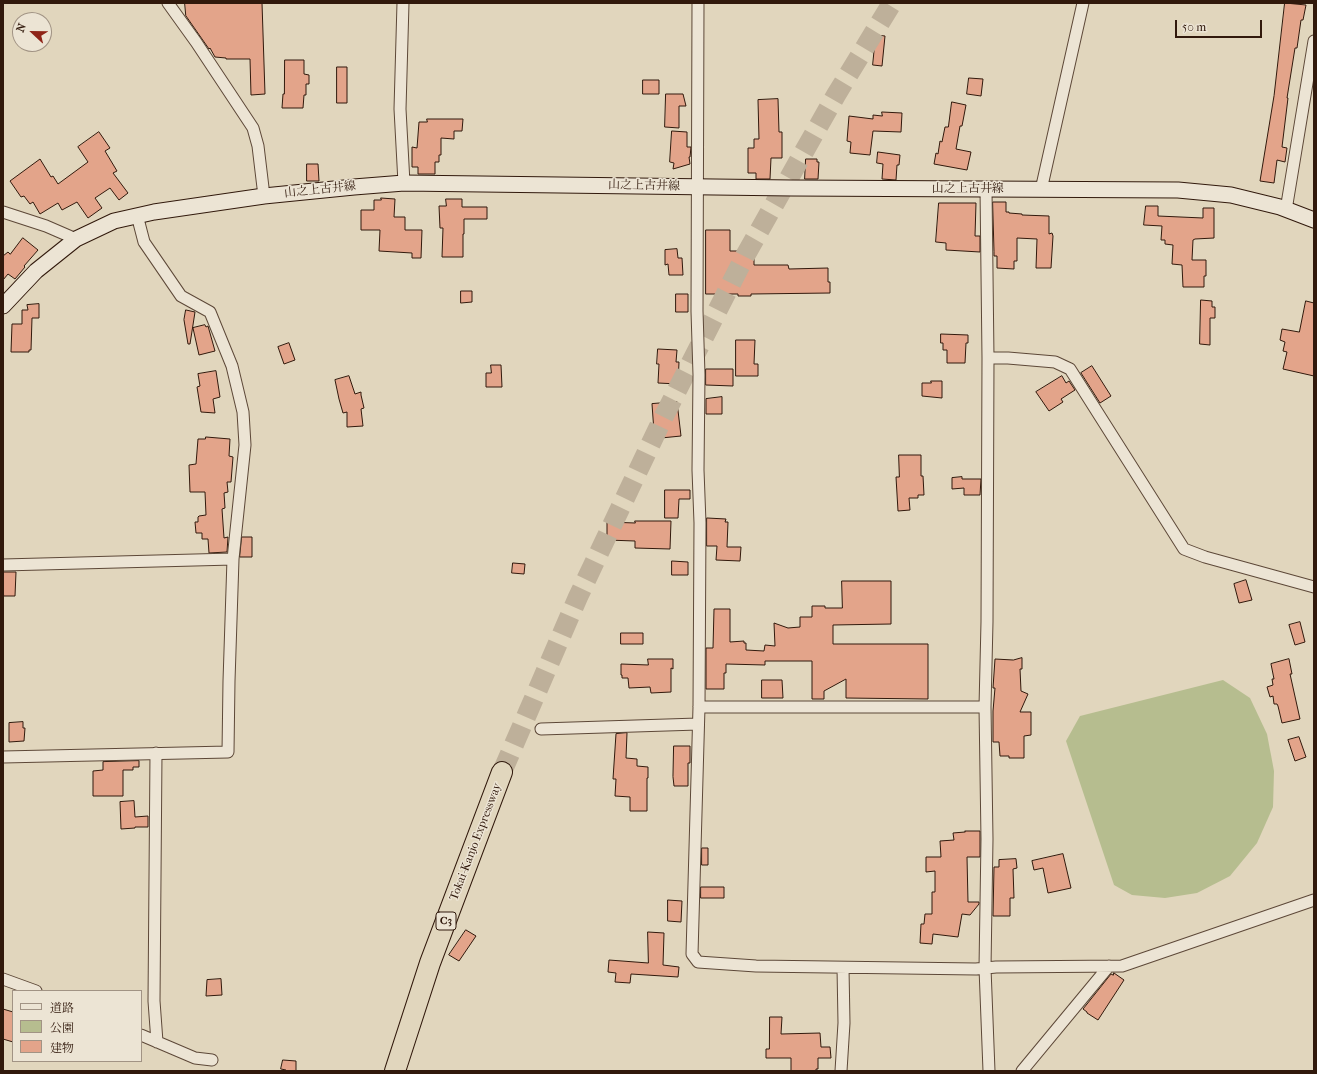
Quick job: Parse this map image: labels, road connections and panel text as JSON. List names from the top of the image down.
{
  "streets": {
    "highway": ["Tokai-Kanjo Expressway", "C3"],
    "main road": ["山之上古井線"]
  },
  "legend": ["道路", "公園", "建物"],
  "scale_bar": "50 m",
  "north": "left"
}
